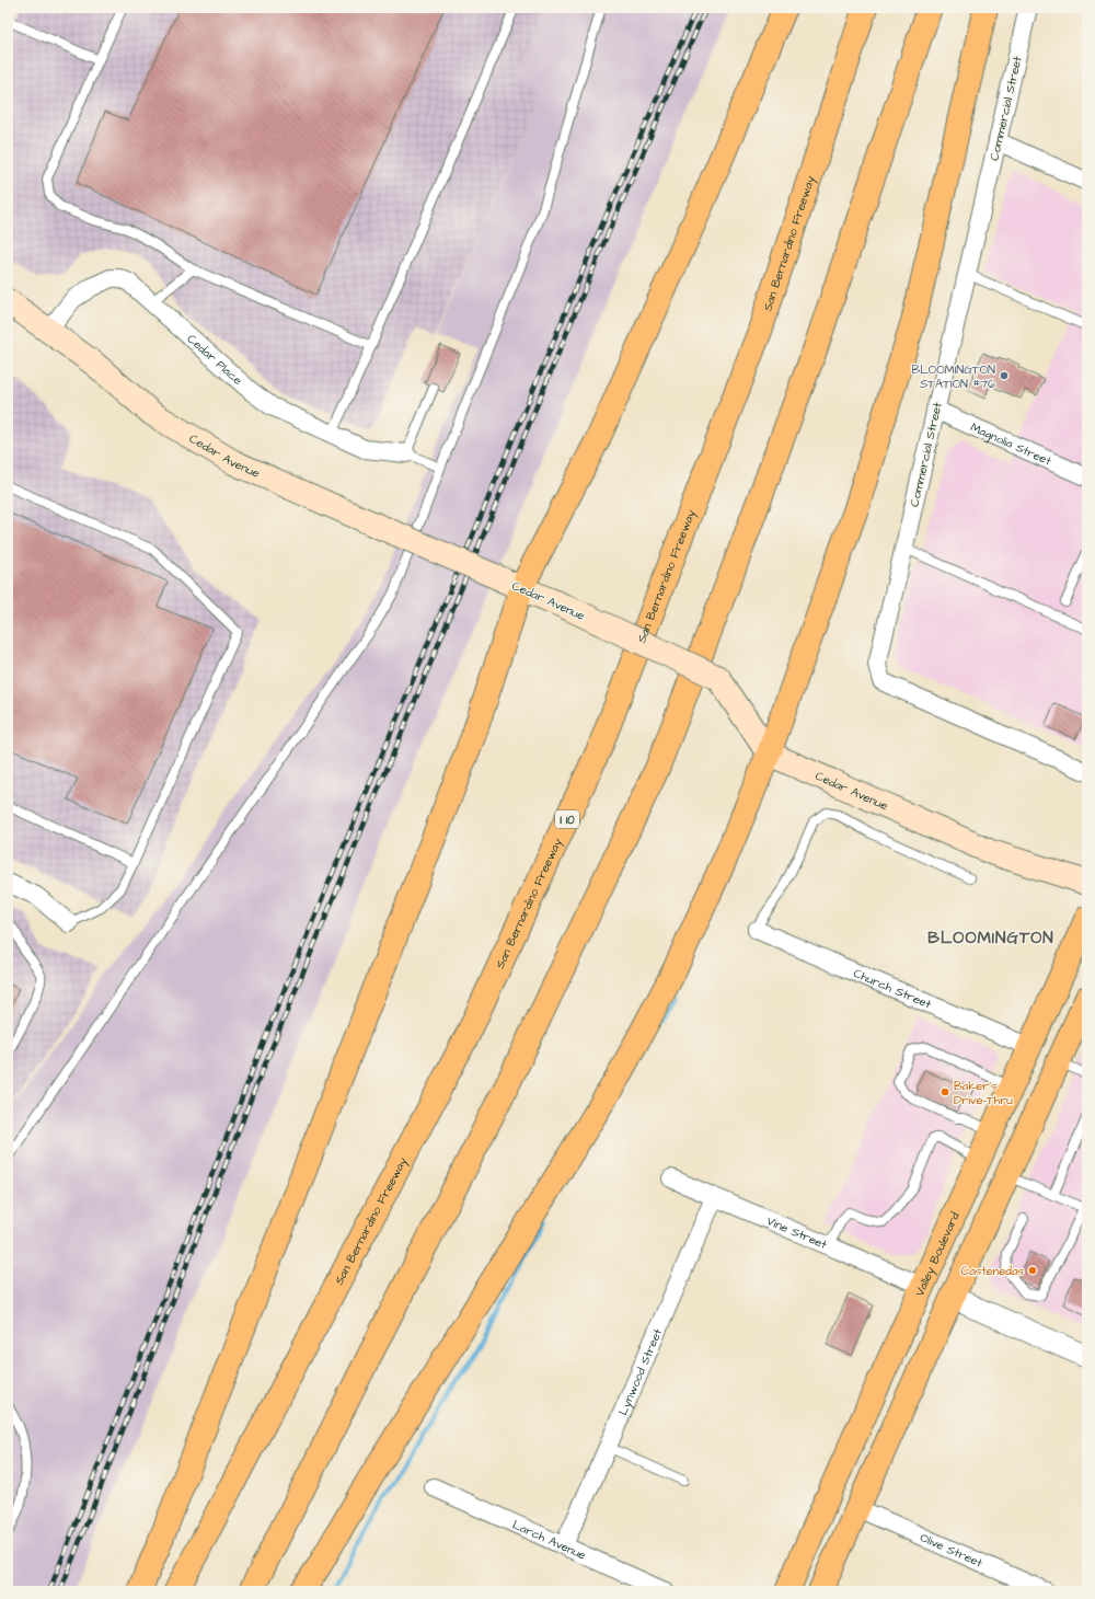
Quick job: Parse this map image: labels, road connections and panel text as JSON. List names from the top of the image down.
{
  "streets": {
    "main road": [
      "San Bernardino Freeway",
      "Cedar Avenue",
      "I 10",
      "Valley Boulevard"
    ],
    "street": [
      "Commercial Street",
      "Cedar Place",
      "Magnolia Street",
      "Church Street",
      "Vine Street",
      "Lynwood Street",
      "Larch Avenue",
      "Olive Street"
    ]
  },
  "crossings": [
    ["Commercial Street", "Magnolia Street"],
    ["Cedar Place", "Cedar Avenue"],
    ["Church Street", "Valley Boulevard"],
    ["Vine Street", "Valley Boulevard"],
    ["Vine Street", "Lynwood Street"],
    ["Lynwood Street", "Larch Avenue"]
  ],
  "districts": ["BLOOMINGTON"],
  "places": ["BLOOMINGTON STATION #76", "Baker's Drive-Thru", "Castenedas"]
}
